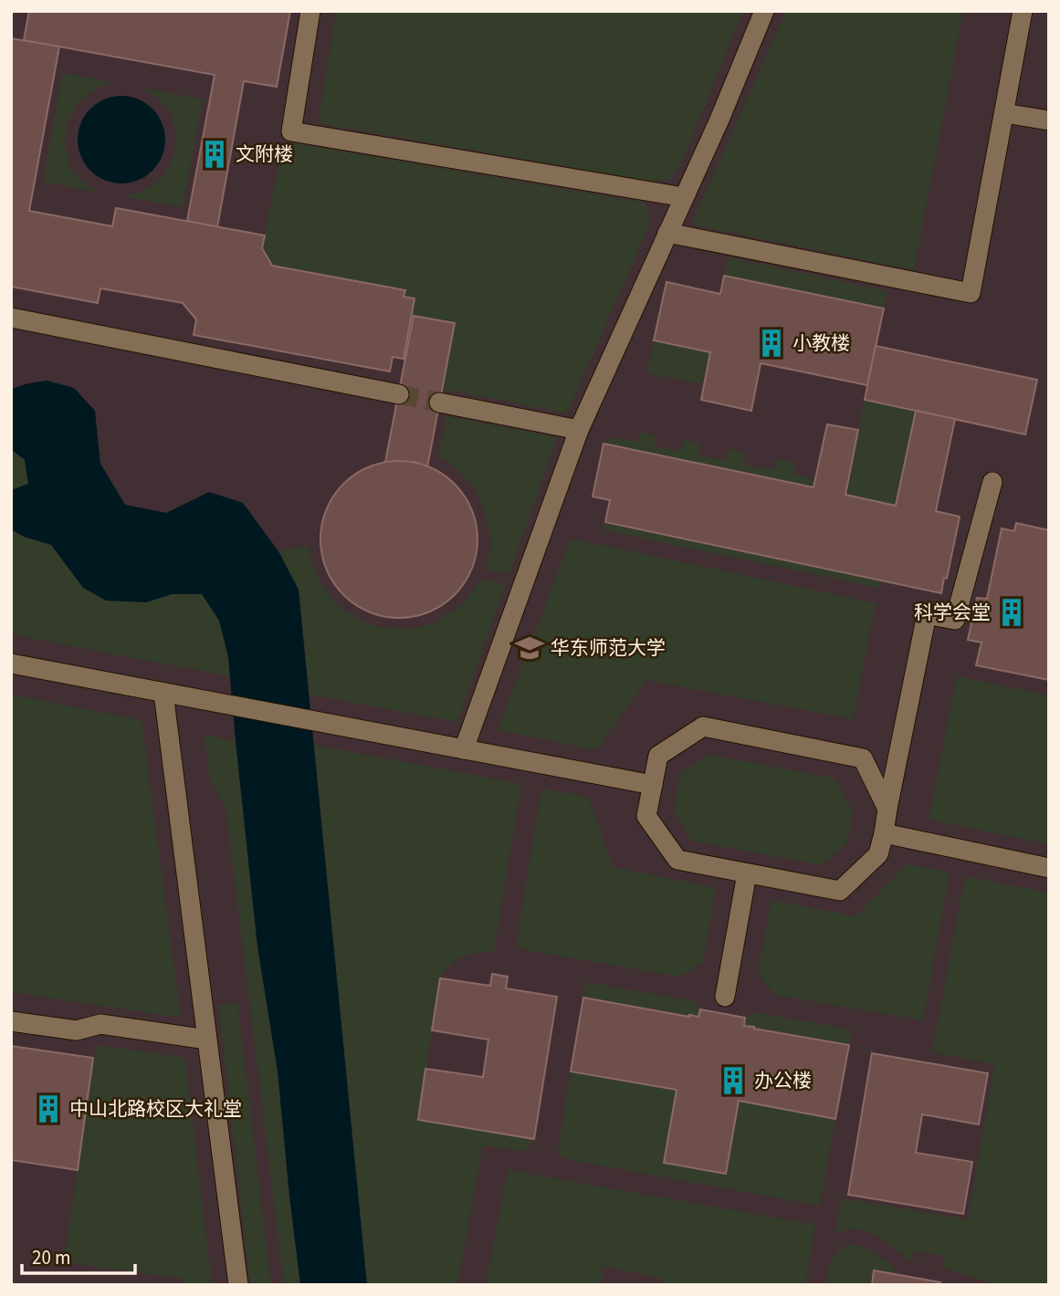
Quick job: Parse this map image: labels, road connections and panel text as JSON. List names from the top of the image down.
{
  "places": {
    "building": [
      "文附楼",
      "小教楼",
      "科学会堂",
      "办公楼",
      "中山北路校区大礼堂"
    ],
    "school or university": ["华东师范大学"]
  },
  "scale_bar": "20 m"
}
